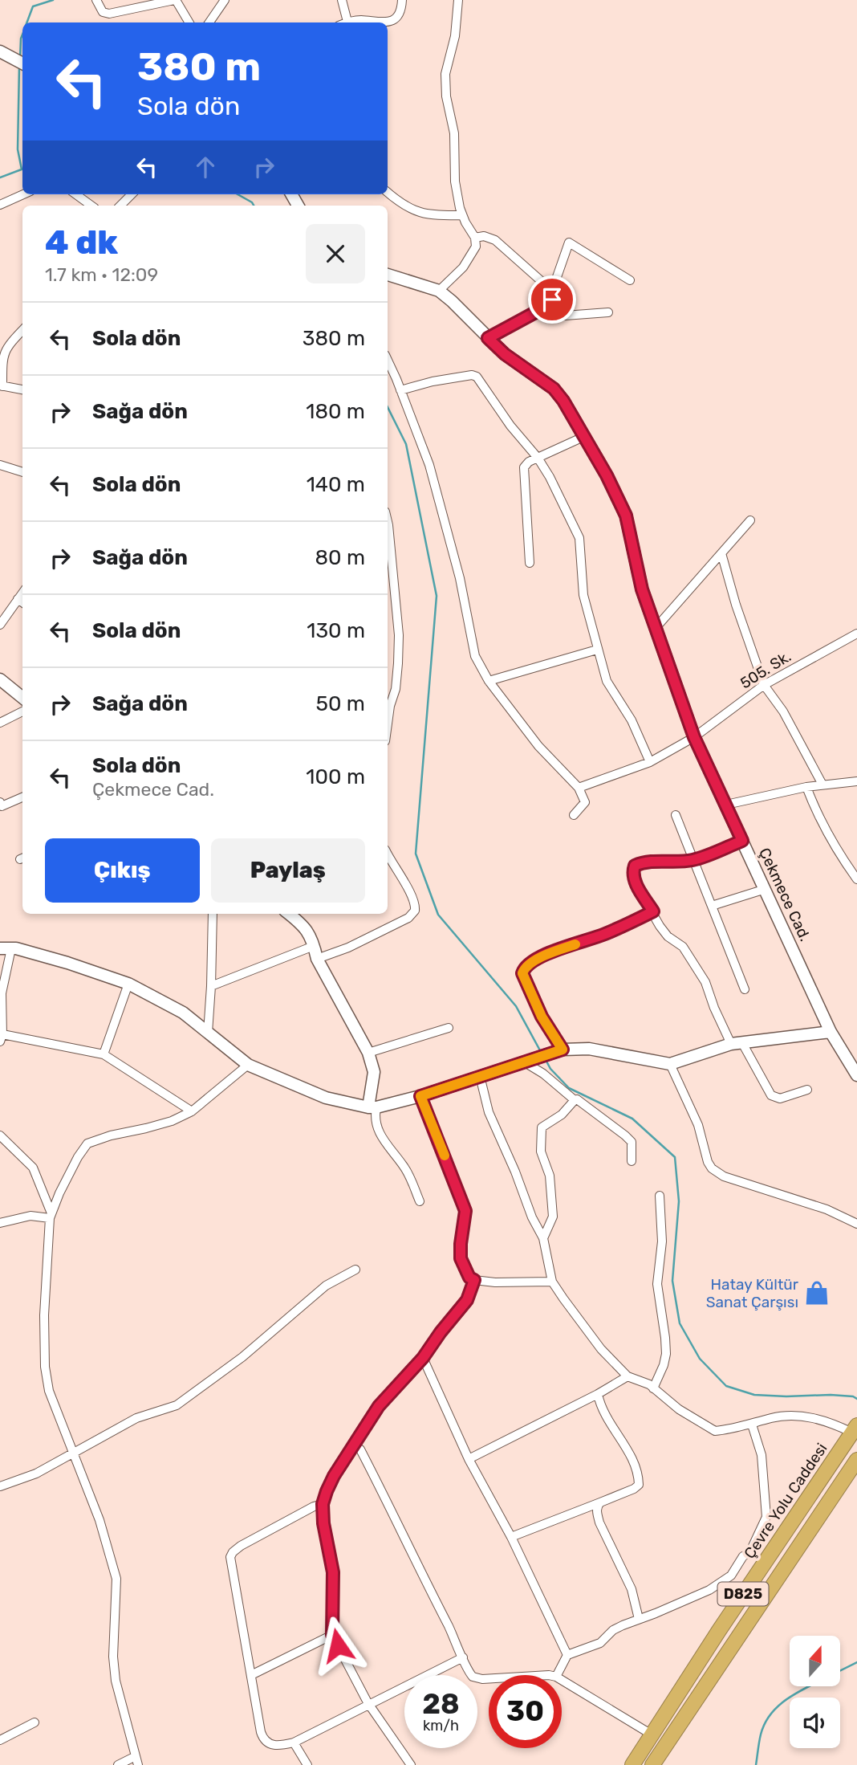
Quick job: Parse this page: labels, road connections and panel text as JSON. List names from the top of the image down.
{
  "streets": {
    "highway": ["Çevre Yolu Caddesi", "D825"],
    "street": ["505. Sk.", "Çekmece Cad."]
  },
  "crossings": [
    ["505. Sk.", "Çekmece Cad."]
  ],
  "places": {
    "shop": ["Hatay Kültür Sanat Çarşısı"]
  },
  "north": "top",
  "page": {
    "turn": ["380 m", "Sola dön"],
    "heading": ["4 dk", "1.7 km · 12:09"],
    "list": [
      {
        "name": "Sola dön",
        "value": "380 m"
      },
      {
        "name": "Sağa dön",
        "value": "180 m"
      },
      {
        "name": "Sola dön",
        "value": "140 m"
      },
      {
        "name": "Sağa dön",
        "value": "80 m"
      },
      {
        "name": "Sola dön",
        "value": "130 m"
      },
      {
        "name": "Sağa dön",
        "value": "50 m"
      },
      {
        "name": "Sola dön",
        "note": "Çekmece Cad.",
        "value": "100 m"
      }
    ],
    "buttons": ["Çıkış", "Paylaş"],
    "speed": "28 km/h",
    "limit": "30"
  }
}
